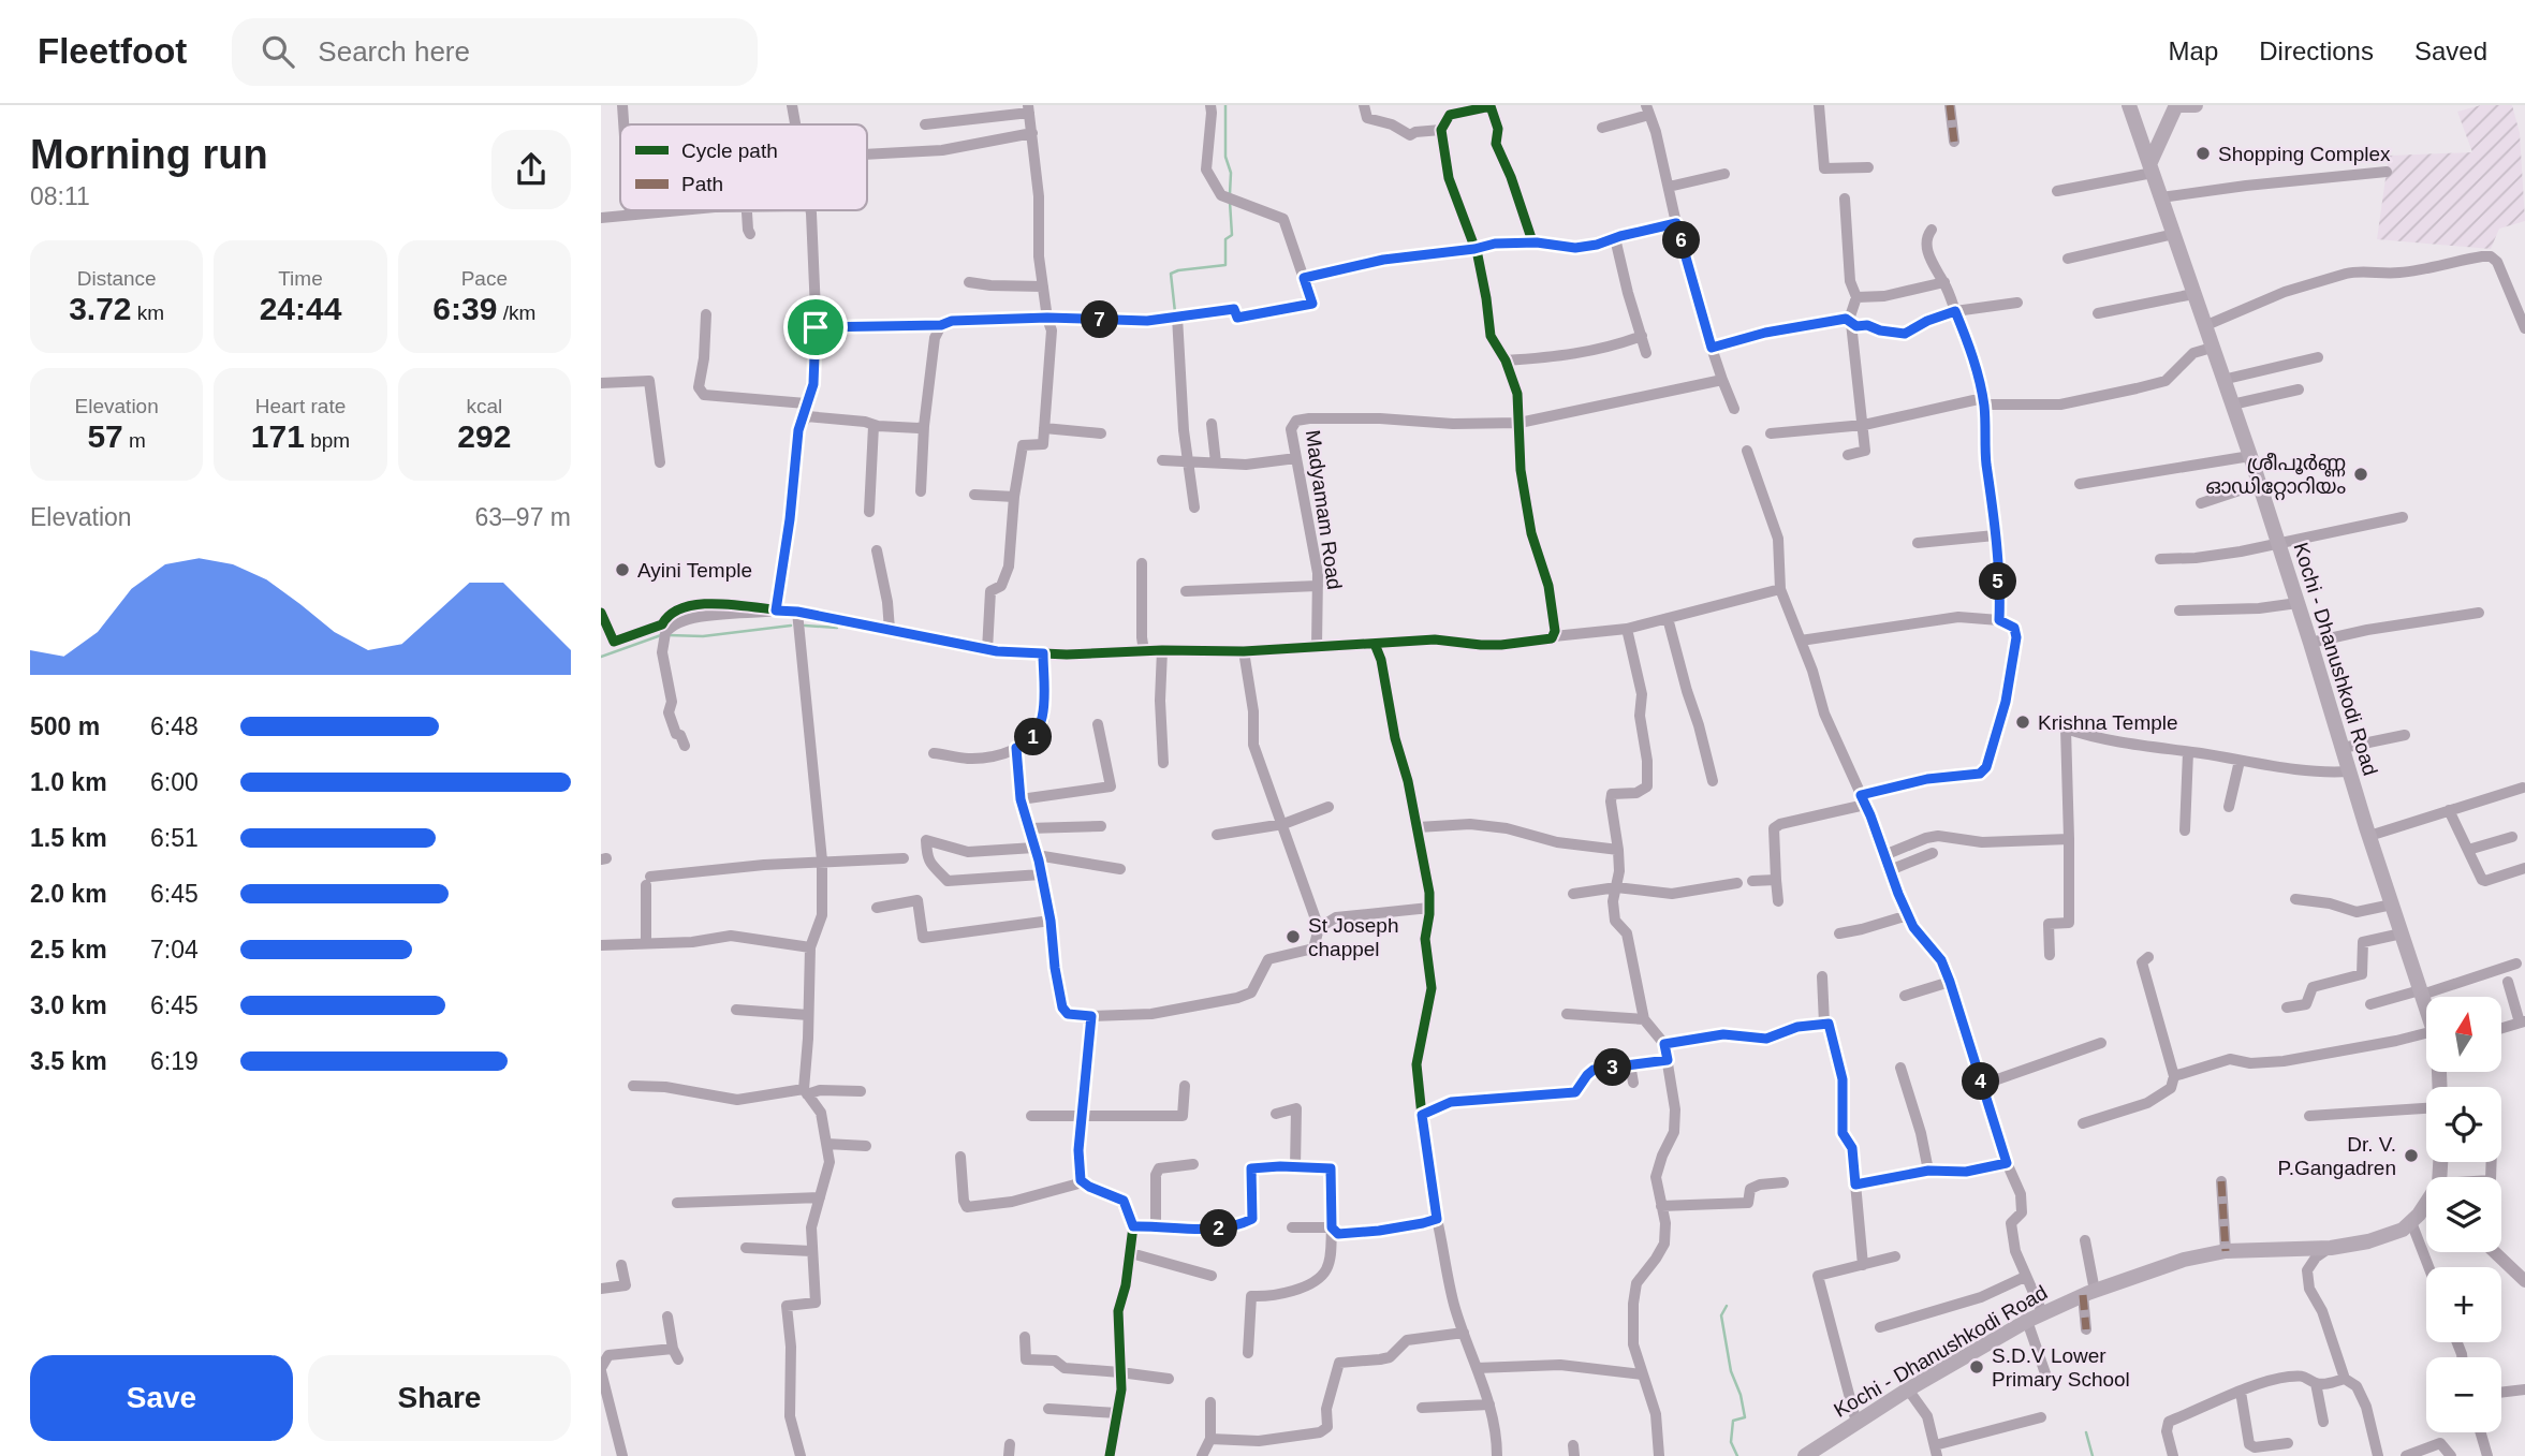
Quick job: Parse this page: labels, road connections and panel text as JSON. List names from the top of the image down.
{
  "streets": {
    "highway": ["Kochi - Dhanushkodi Road"],
    "street": ["Madyamam Road"]
  },
  "places": [
    "Shopping Complex",
    "ശ്രീപൂർണ്ണ ഓഡിറ്റോറിയം",
    "Ayini Temple",
    "Krishna Temple",
    "St Joseph chappel",
    "Dr. V. P.Gangadren",
    "S.D.V Lower Primary School"
  ],
  "legend": ["Cycle path", "Path"],
  "north": "top",
  "page": {
    "header": "Fleetfoot",
    "search": "Search here",
    "nav": ["Map", "Directions", "Saved"],
    "heading": ["Morning run", "08:11"],
    "pins": [
      "6",
      "7",
      "5",
      "1",
      "3",
      "4",
      "2"
    ],
    "stats": [
      ["Distance", "3.72 km"],
      ["Time", "24:44"],
      ["Pace", "6:39 /km"],
      ["Elevation", "57 m"],
      ["Heart rate", "171 bpm"],
      ["kcal", "292"]
    ],
    "chart": ["Elevation", "63–97 m"],
    "list": [
      {
        "name": "500 m",
        "note": "6:48"
      },
      {
        "name": "1.0 km",
        "note": "6:00"
      },
      {
        "name": "1.5 km",
        "note": "6:51"
      },
      {
        "name": "2.0 km",
        "note": "6:45"
      },
      {
        "name": "2.5 km",
        "note": "7:04"
      },
      {
        "name": "3.0 km",
        "note": "6:45"
      },
      {
        "name": "3.5 km",
        "note": "6:19"
      }
    ],
    "map_buttons": ["+", "−"],
    "buttons": ["Save", "Share"]
  }
}
